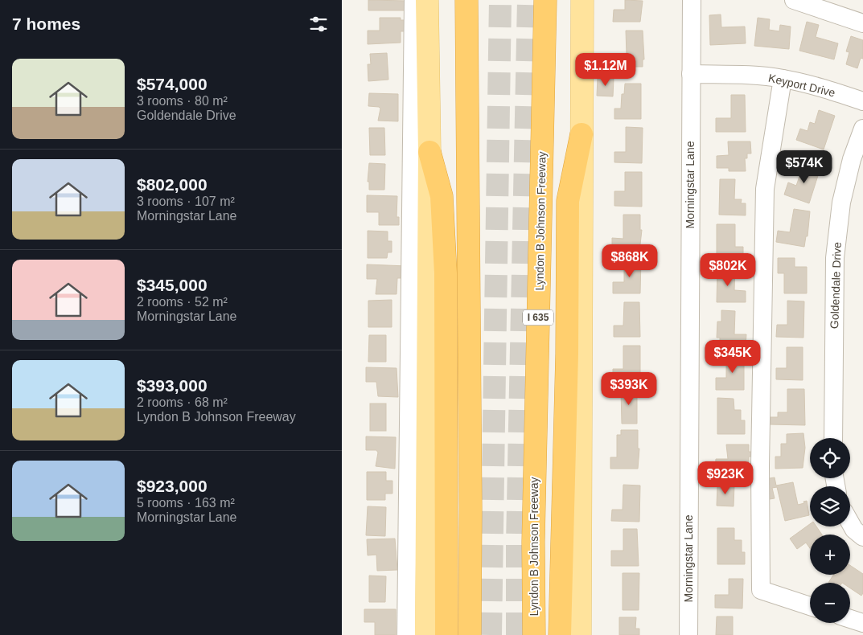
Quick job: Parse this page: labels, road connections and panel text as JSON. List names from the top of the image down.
{
  "streets": {
    "highway": ["Lyndon B Johnson Freeway", "I 635"],
    "street": ["Keyport Drive", "Morningstar Lane", "Goldendale Drive"]
  },
  "crossings": [
    ["Keyport Drive", "Morningstar Lane"]
  ],
  "page": {
    "heading": "7 homes",
    "list": [
      {
        "name": "$574,000",
        "note": "3 rooms · 80 m² · Goldendale Drive"
      },
      {
        "name": "$802,000",
        "note": "3 rooms · 107 m² · Morningstar Lane"
      },
      {
        "name": "$345,000",
        "note": "2 rooms · 52 m² · Morningstar Lane"
      },
      {
        "name": "$393,000",
        "note": "2 rooms · 68 m² · Lyndon B Johnson Freeway"
      },
      {
        "name": "$923,000",
        "note": "5 rooms · 163 m² · Morningstar Lane"
      }
    ],
    "price": [
      "$1.12M",
      "$574K",
      "$868K",
      "$802K",
      "$345K",
      "$393K",
      "$923K"
    ],
    "map_buttons": ["+", "−"]
  }
}
